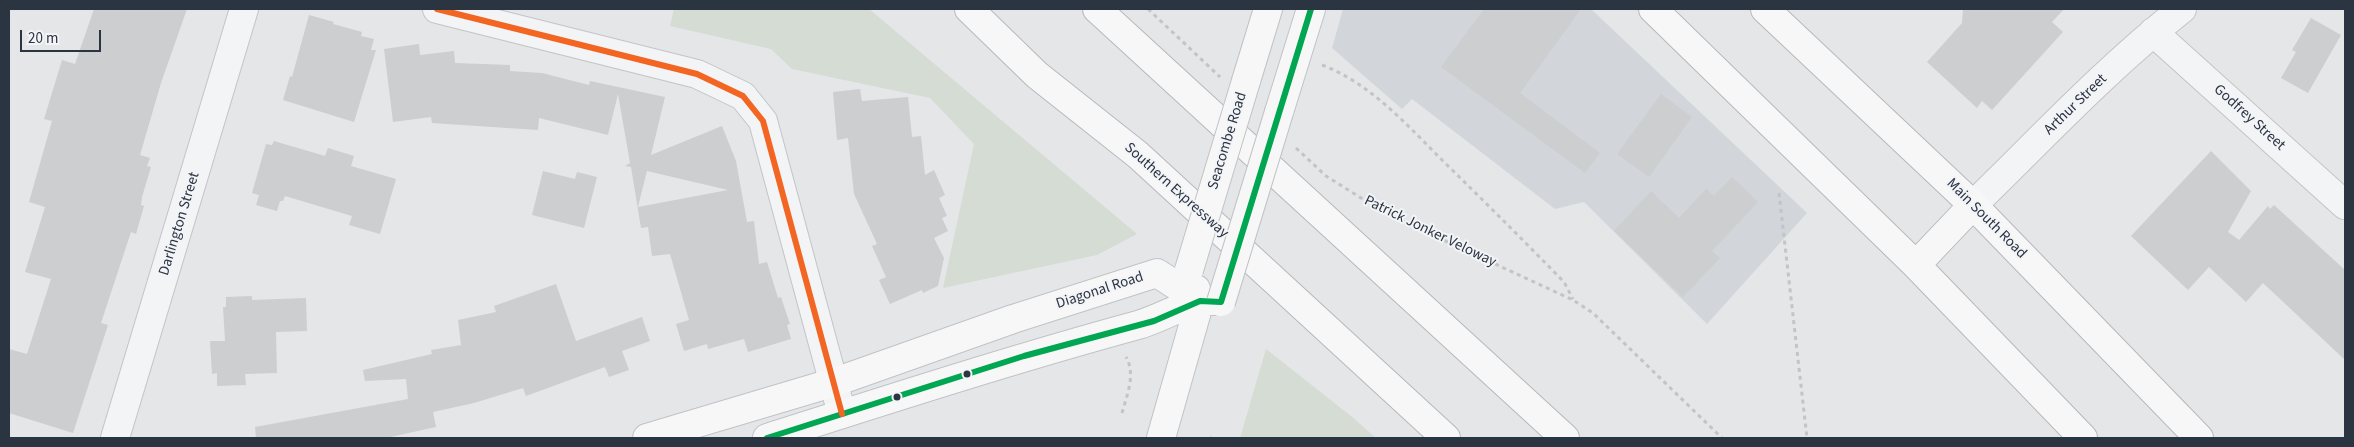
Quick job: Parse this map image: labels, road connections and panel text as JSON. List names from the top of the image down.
{
  "streets": {
    "main road": [
      "Seacombe Road",
      "Southern Expressway",
      "Main South Road",
      "Diagonal Road"
    ],
    "street": ["Arthur Street", "Godfrey Street", "Darlington Street"],
    "path": ["Patrick Jonker Veloway"]
  },
  "crossings": [
    ["Arthur Street", "Godfrey Street"],
    ["Arthur Street", "Main South Road"],
    ["Seacombe Road", "Diagonal Road"]
  ],
  "scale_bar": "20 m"
}
